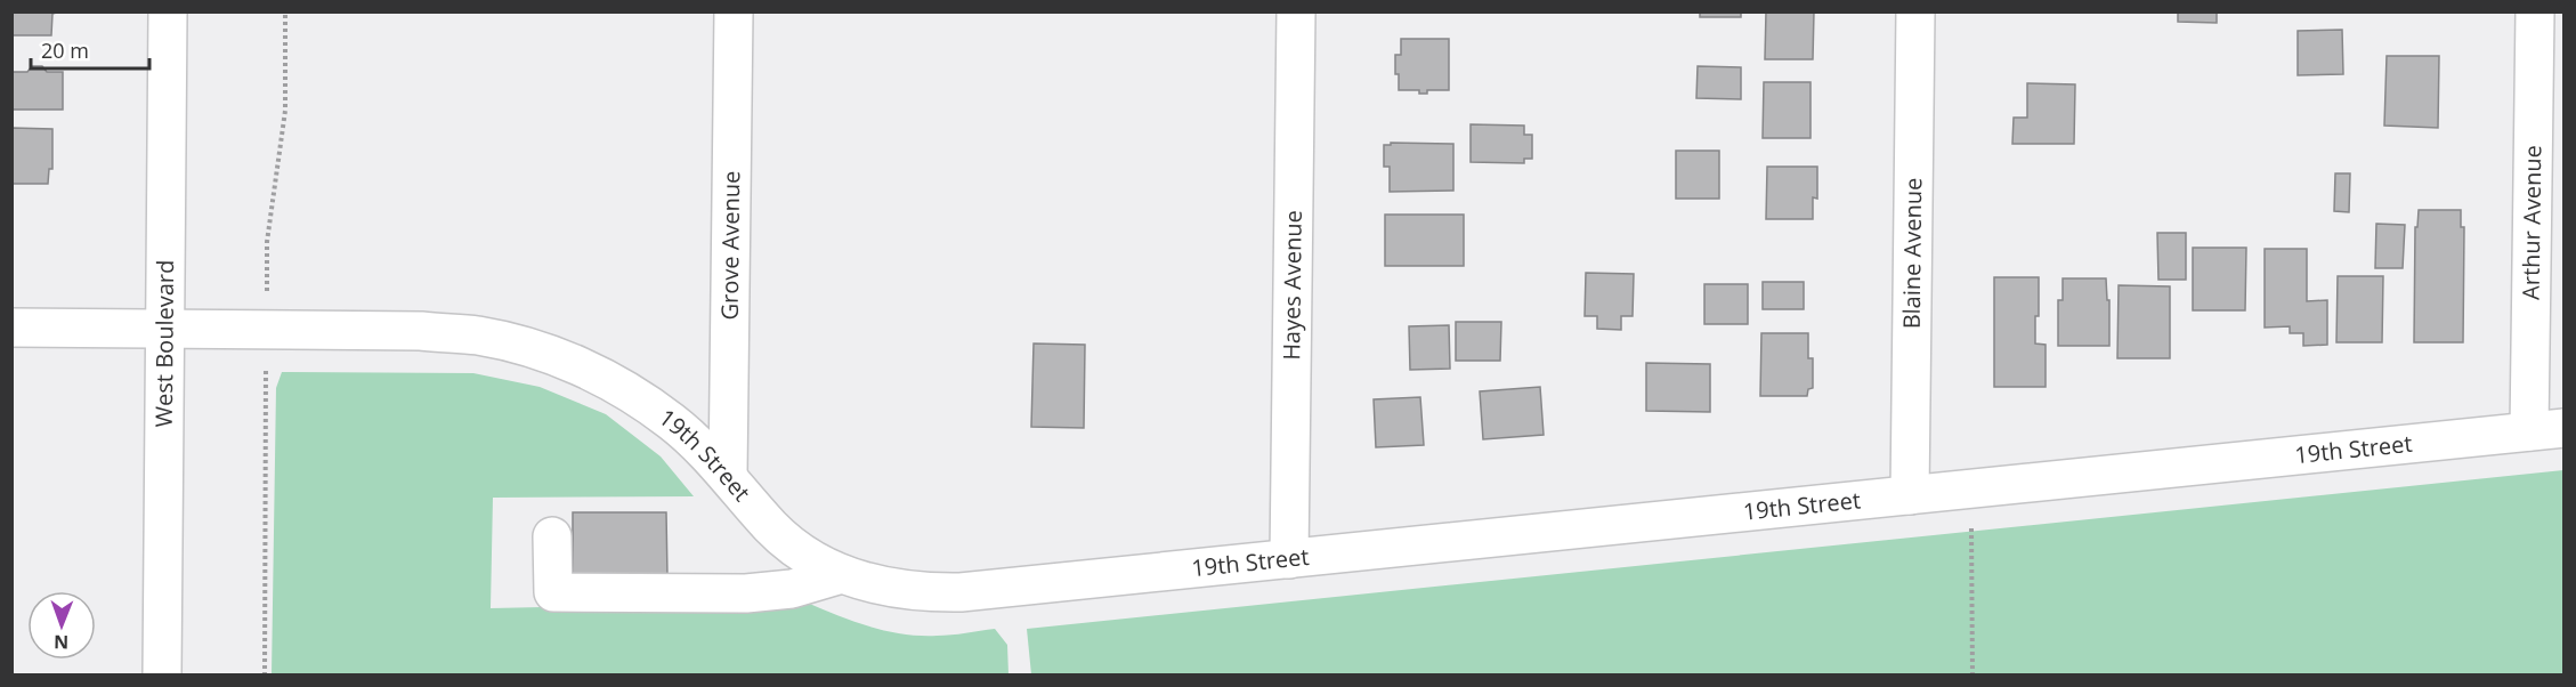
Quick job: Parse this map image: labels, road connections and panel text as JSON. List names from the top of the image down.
{
  "streets": {
    "street": [
      "Arthur Avenue",
      "Grove Avenue",
      "Blaine Avenue",
      "Hayes Avenue",
      "West Boulevard",
      "19th Street"
    ]
  },
  "crossings": [
    ["Arthur Avenue", "19th Street"],
    ["Grove Avenue", "19th Street"],
    ["Blaine Avenue", "19th Street"],
    ["Hayes Avenue", "19th Street"],
    ["West Boulevard", "19th Street"]
  ],
  "scale_bar": "20 m",
  "north": "bottom"
}
